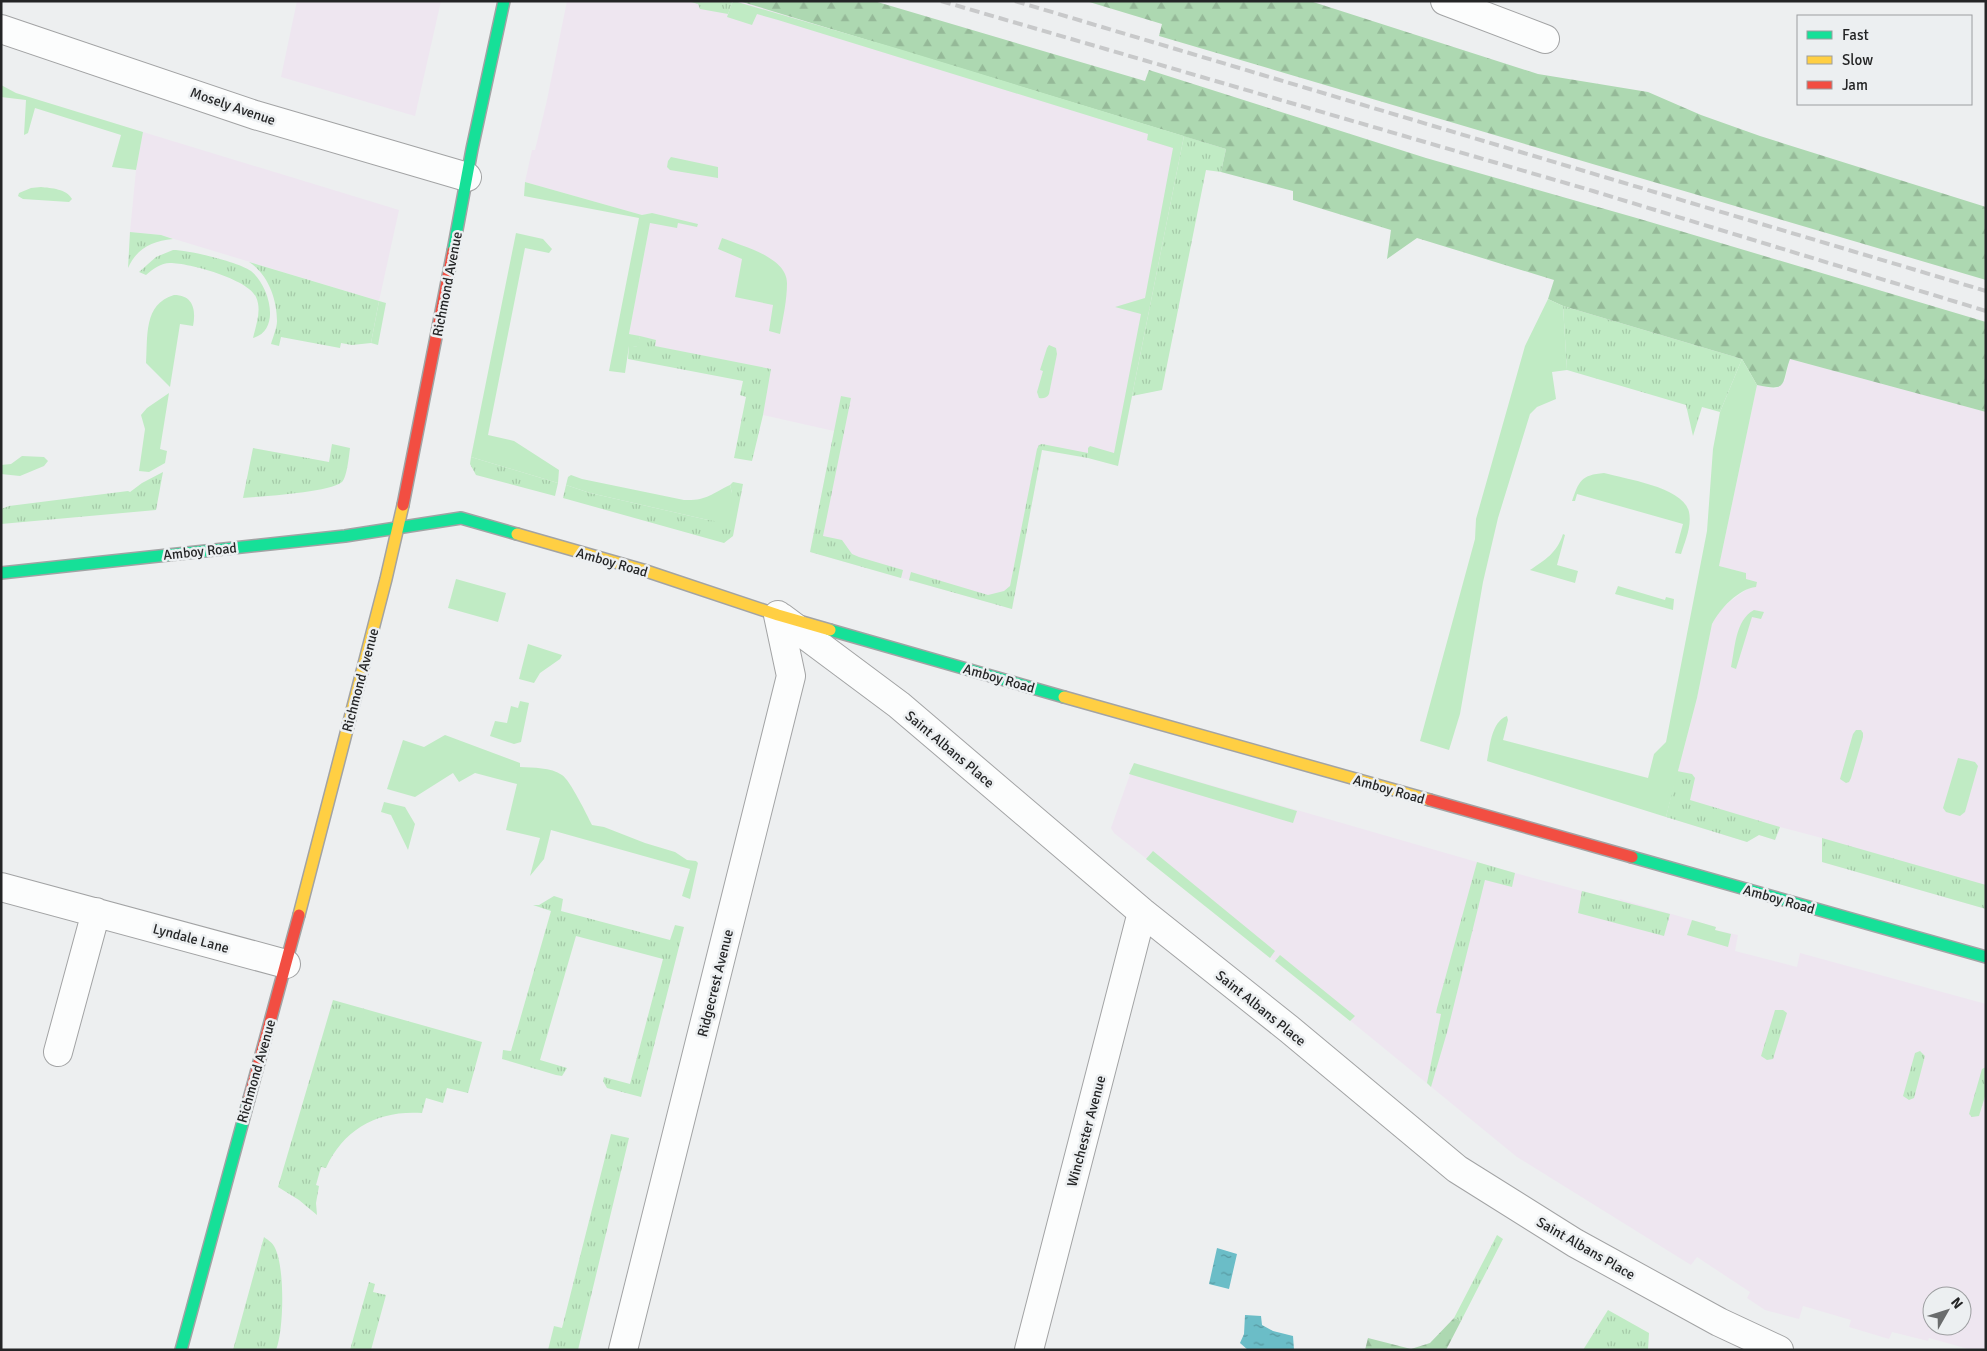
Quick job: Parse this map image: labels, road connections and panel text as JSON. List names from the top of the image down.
{
  "streets": {
    "main road": ["Richmond Avenue", "Amboy Road"],
    "street": [
      "Mosely Avenue",
      "Saint Albans Place",
      "Lyndale Lane",
      "Ridgecrest Avenue",
      "Winchester Avenue"
    ]
  },
  "crossings": [
    ["Mosely Avenue", "Richmond Avenue"],
    ["Richmond Avenue", "Amboy Road"],
    ["Richmond Avenue", "Lyndale Lane"],
    ["Amboy Road", "Saint Albans Place"],
    ["Amboy Road", "Ridgecrest Avenue"],
    ["Saint Albans Place", "Ridgecrest Avenue"],
    ["Saint Albans Place", "Winchester Avenue"]
  ],
  "legend": ["Fast", "Slow", "Jam"],
  "north": "top right"
}
